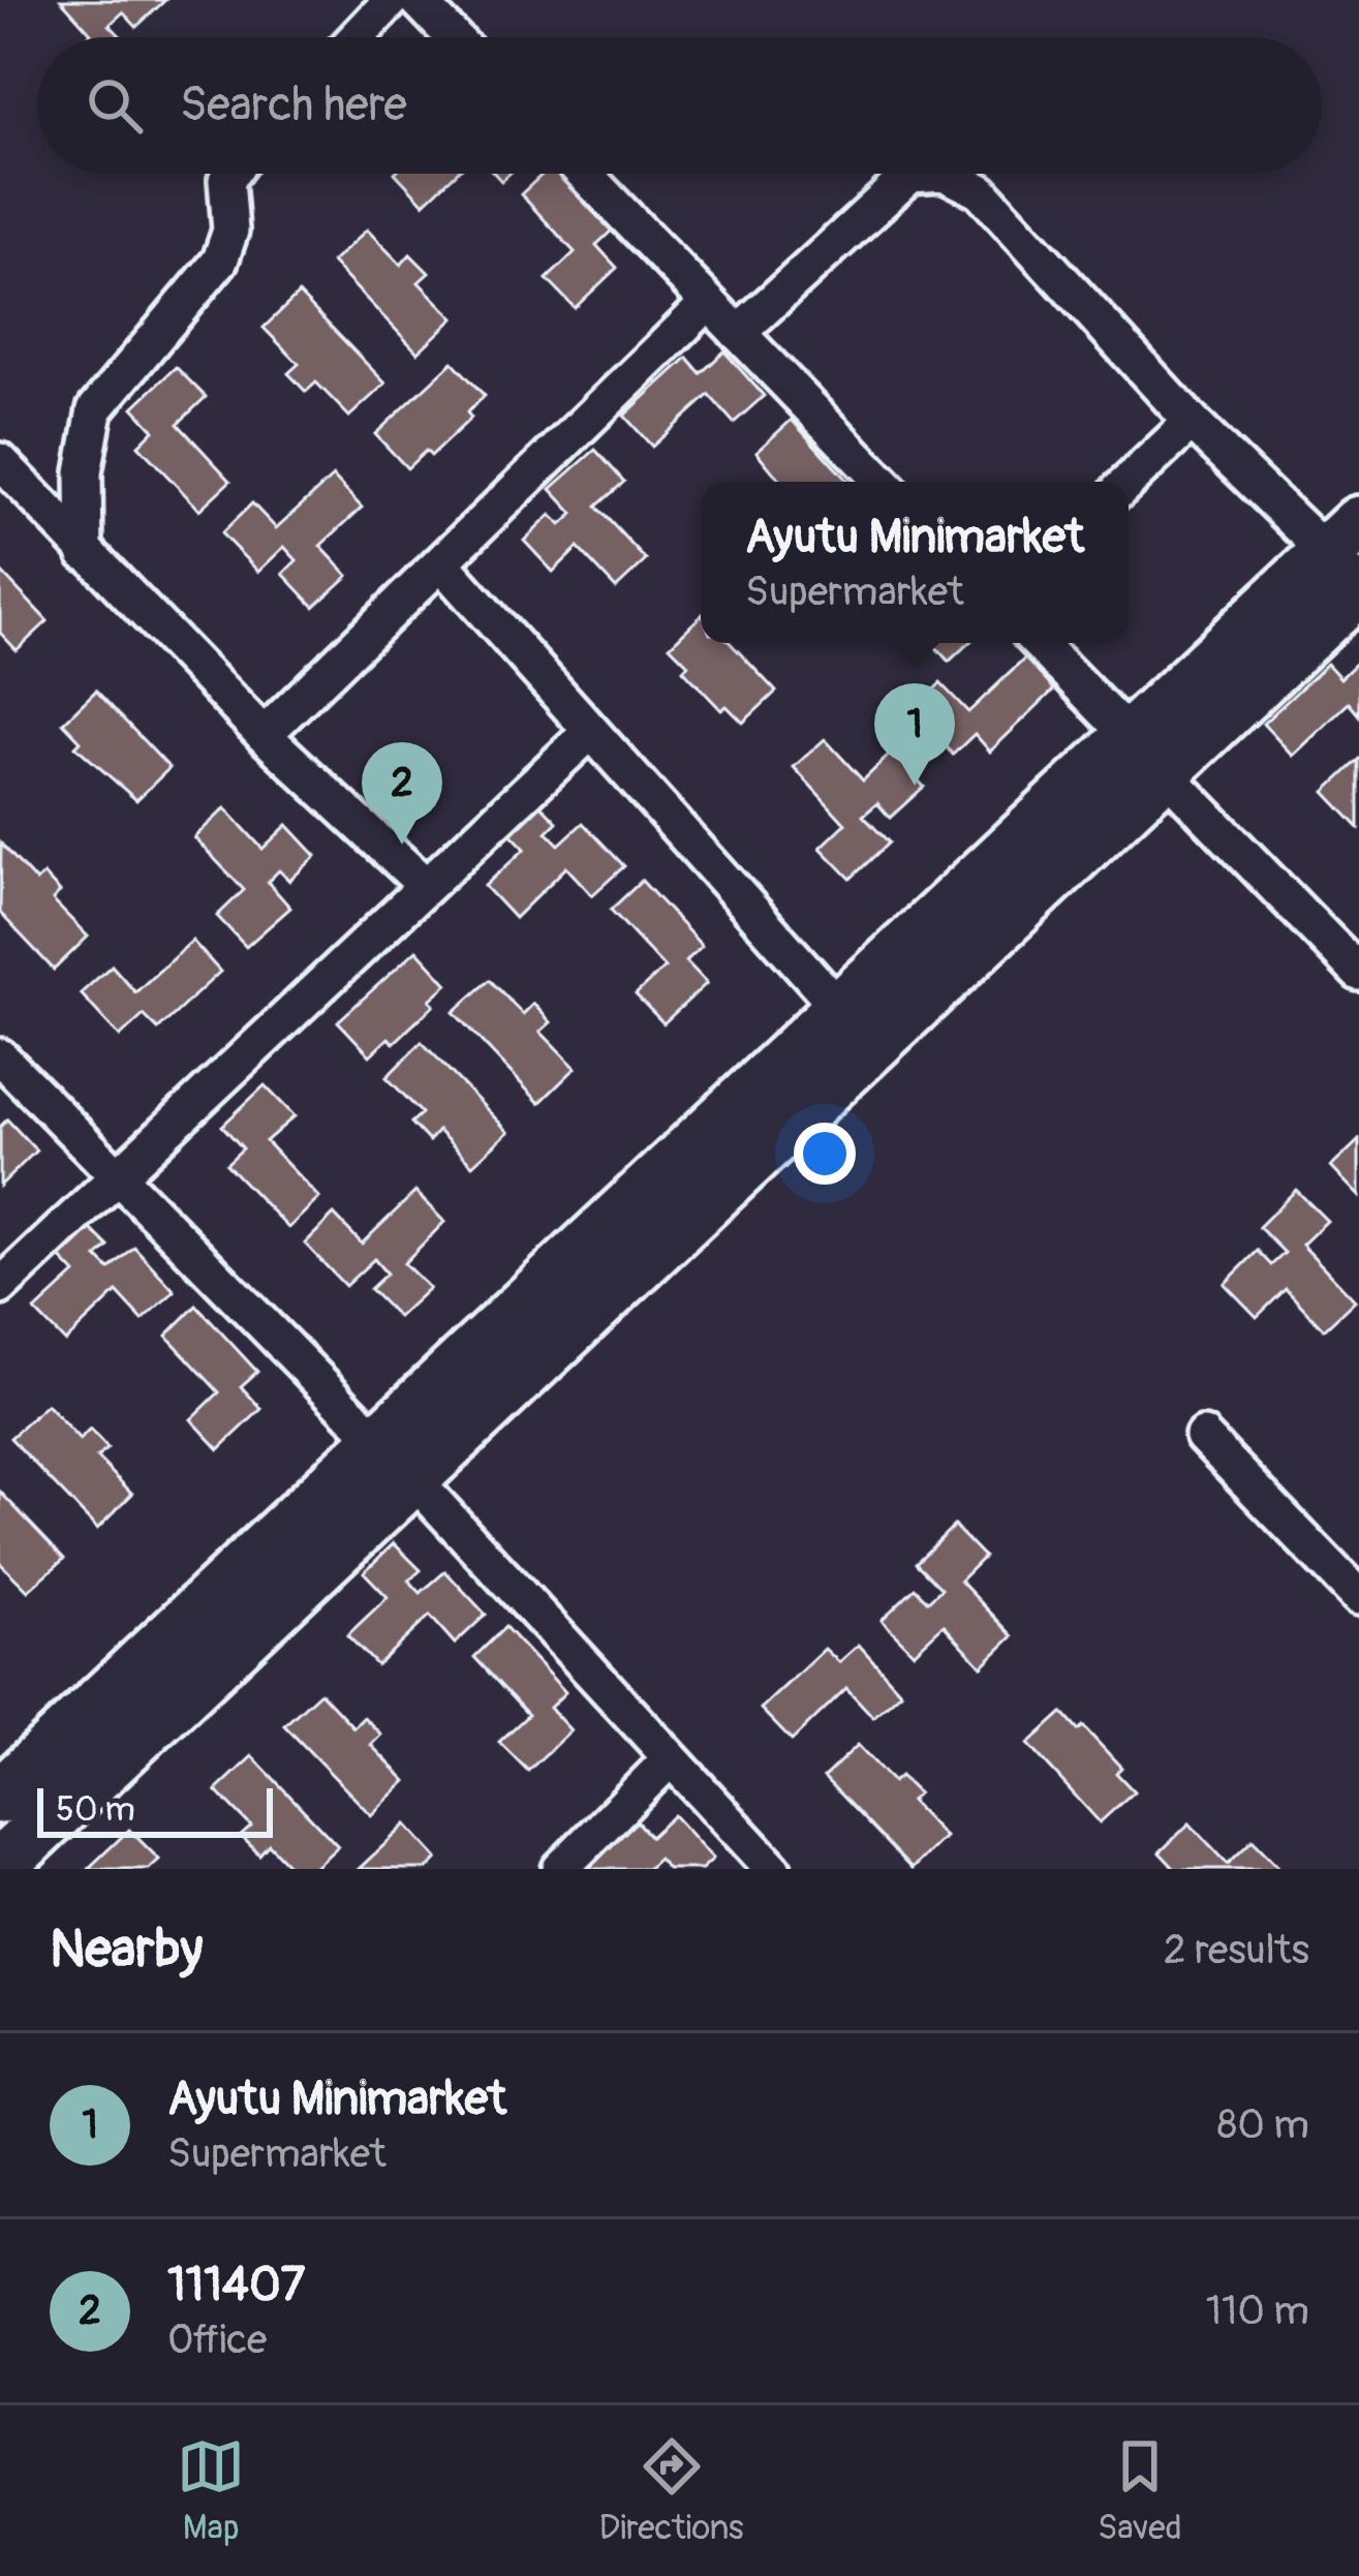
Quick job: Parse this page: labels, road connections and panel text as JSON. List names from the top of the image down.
{
  "scale_bar": "50 m",
  "page": {
    "search": "Search here",
    "popup": ["Ayutu Minimarket", "Supermarket"],
    "pins": ["1", "2"],
    "scale": "50 m",
    "heading": ["Nearby", "2 results"],
    "list": [
      {
        "mark": "1",
        "name": "Ayutu Minimarket",
        "note": "Supermarket",
        "value": "80 m"
      },
      {
        "mark": "2",
        "name": "111407",
        "note": "Office",
        "value": "110 m"
      }
    ],
    "nav": ["Map", "Directions", "Saved"]
  }
}
